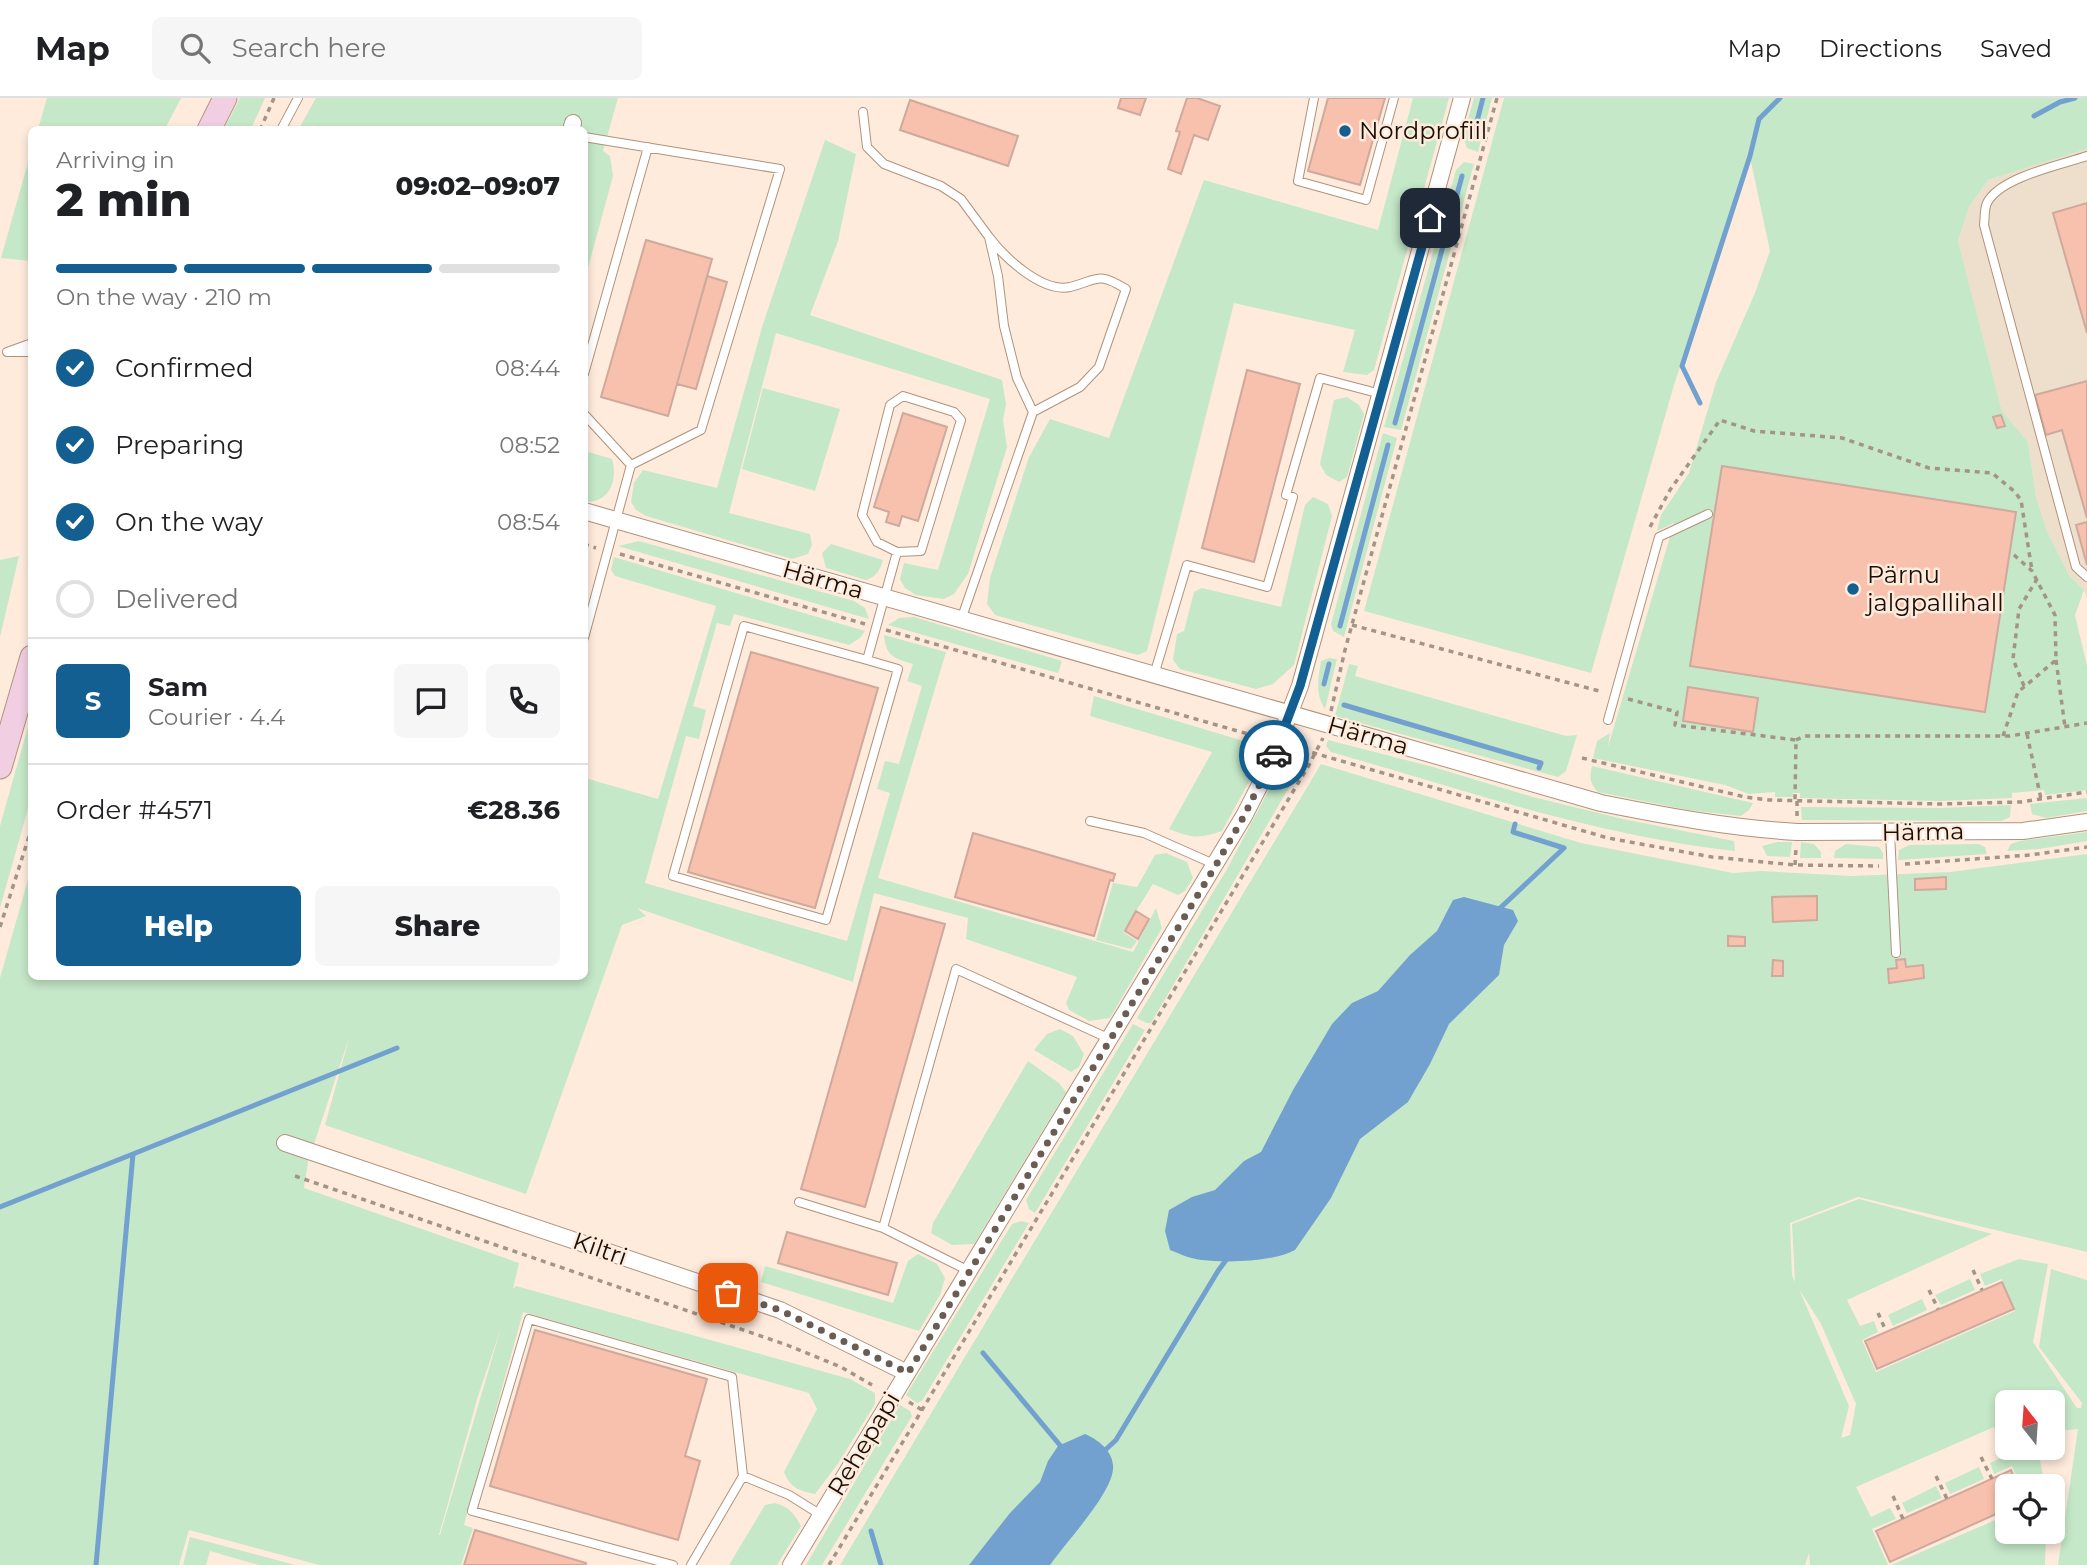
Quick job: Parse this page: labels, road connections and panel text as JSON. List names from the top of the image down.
{
  "streets": {
    "street": ["Härma", "Kiltri", "Rehepapi"]
  },
  "crossings": [
    ["Härma", "Rehepapi"],
    ["Kiltri", "Rehepapi"]
  ],
  "places": ["Nordprofiil", "Pärnu jalgpallihall"],
  "north": "top",
  "page": {
    "header": "Map",
    "search": "Search here",
    "nav": ["Map", "Directions", "Saved"],
    "heading": ["2 min", "Arriving in", "09:02–09:07"],
    "panel": [
      "Sam",
      "Courier · 4.4",
      "Order #4571",
      "€28.36"
    ],
    "bar": "On the way · 210 m",
    "list": [
      ["Confirmed", "08:44"],
      ["Preparing", "08:52"],
      ["On the way", "08:54"],
      "Delivered"
    ],
    "round": "S",
    "buttons": ["Help", "Share"]
  }
}
